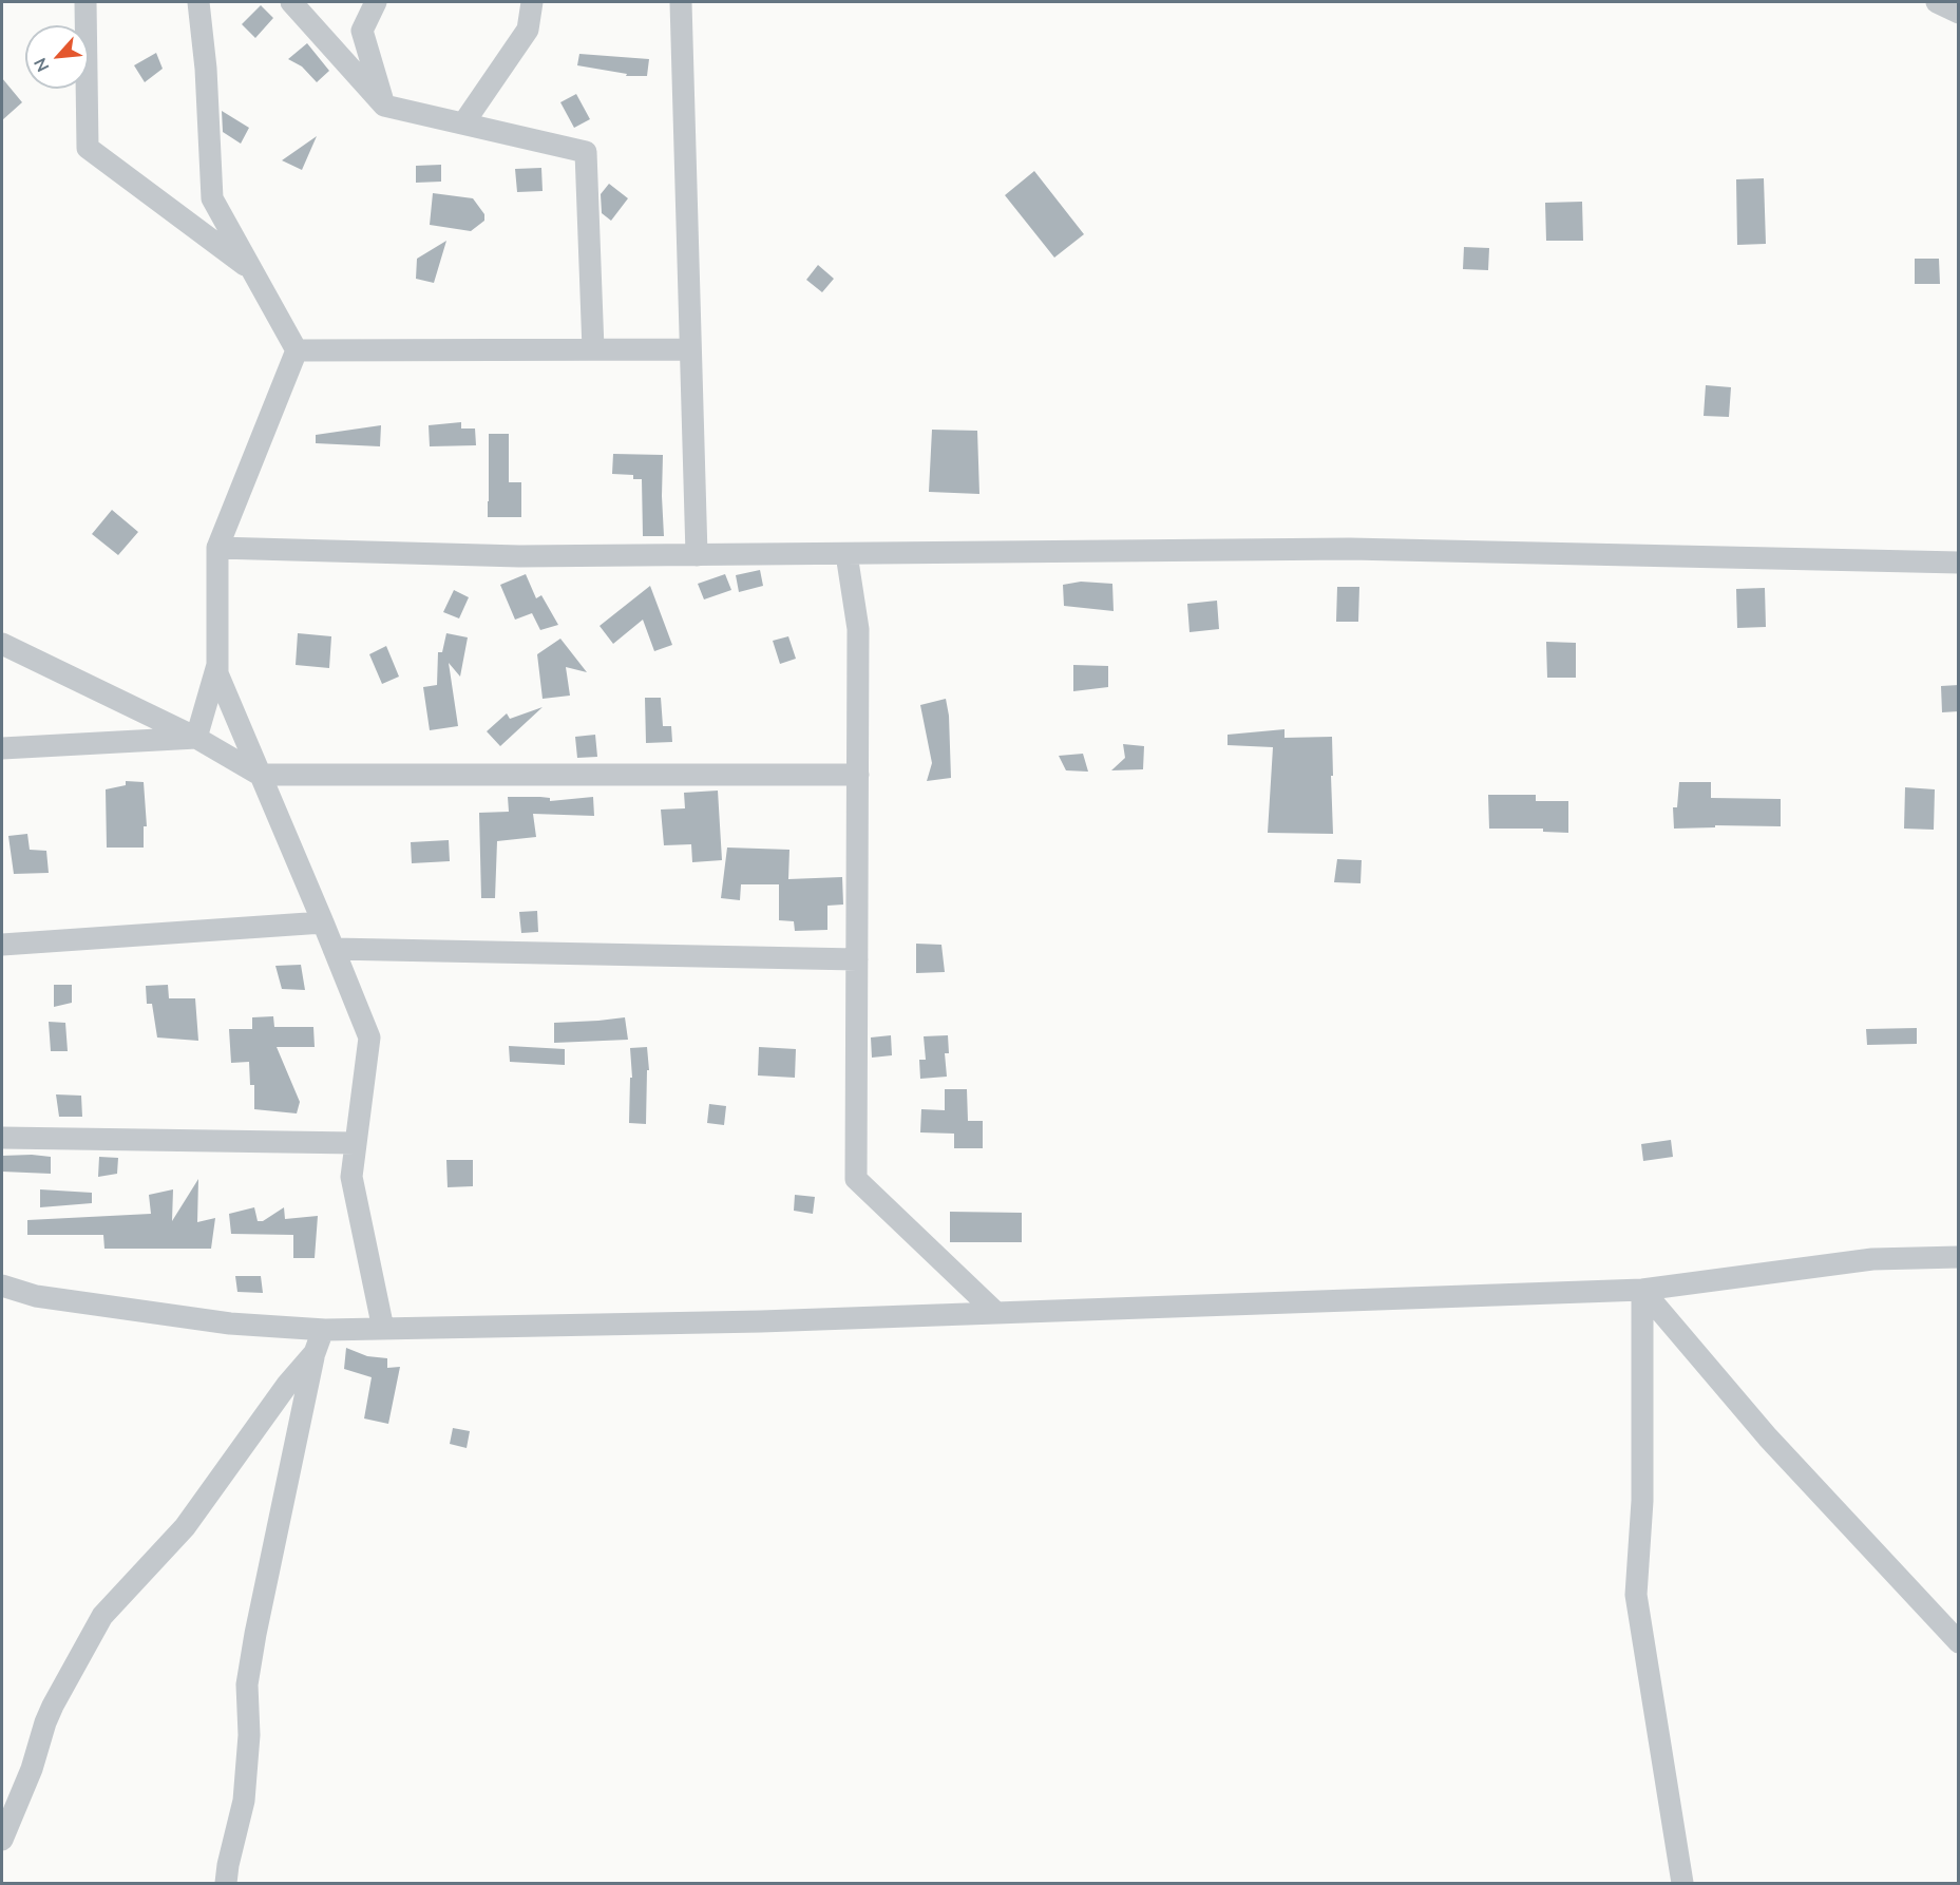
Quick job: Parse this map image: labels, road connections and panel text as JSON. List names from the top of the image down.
{
  "north": "bottom left"
}
